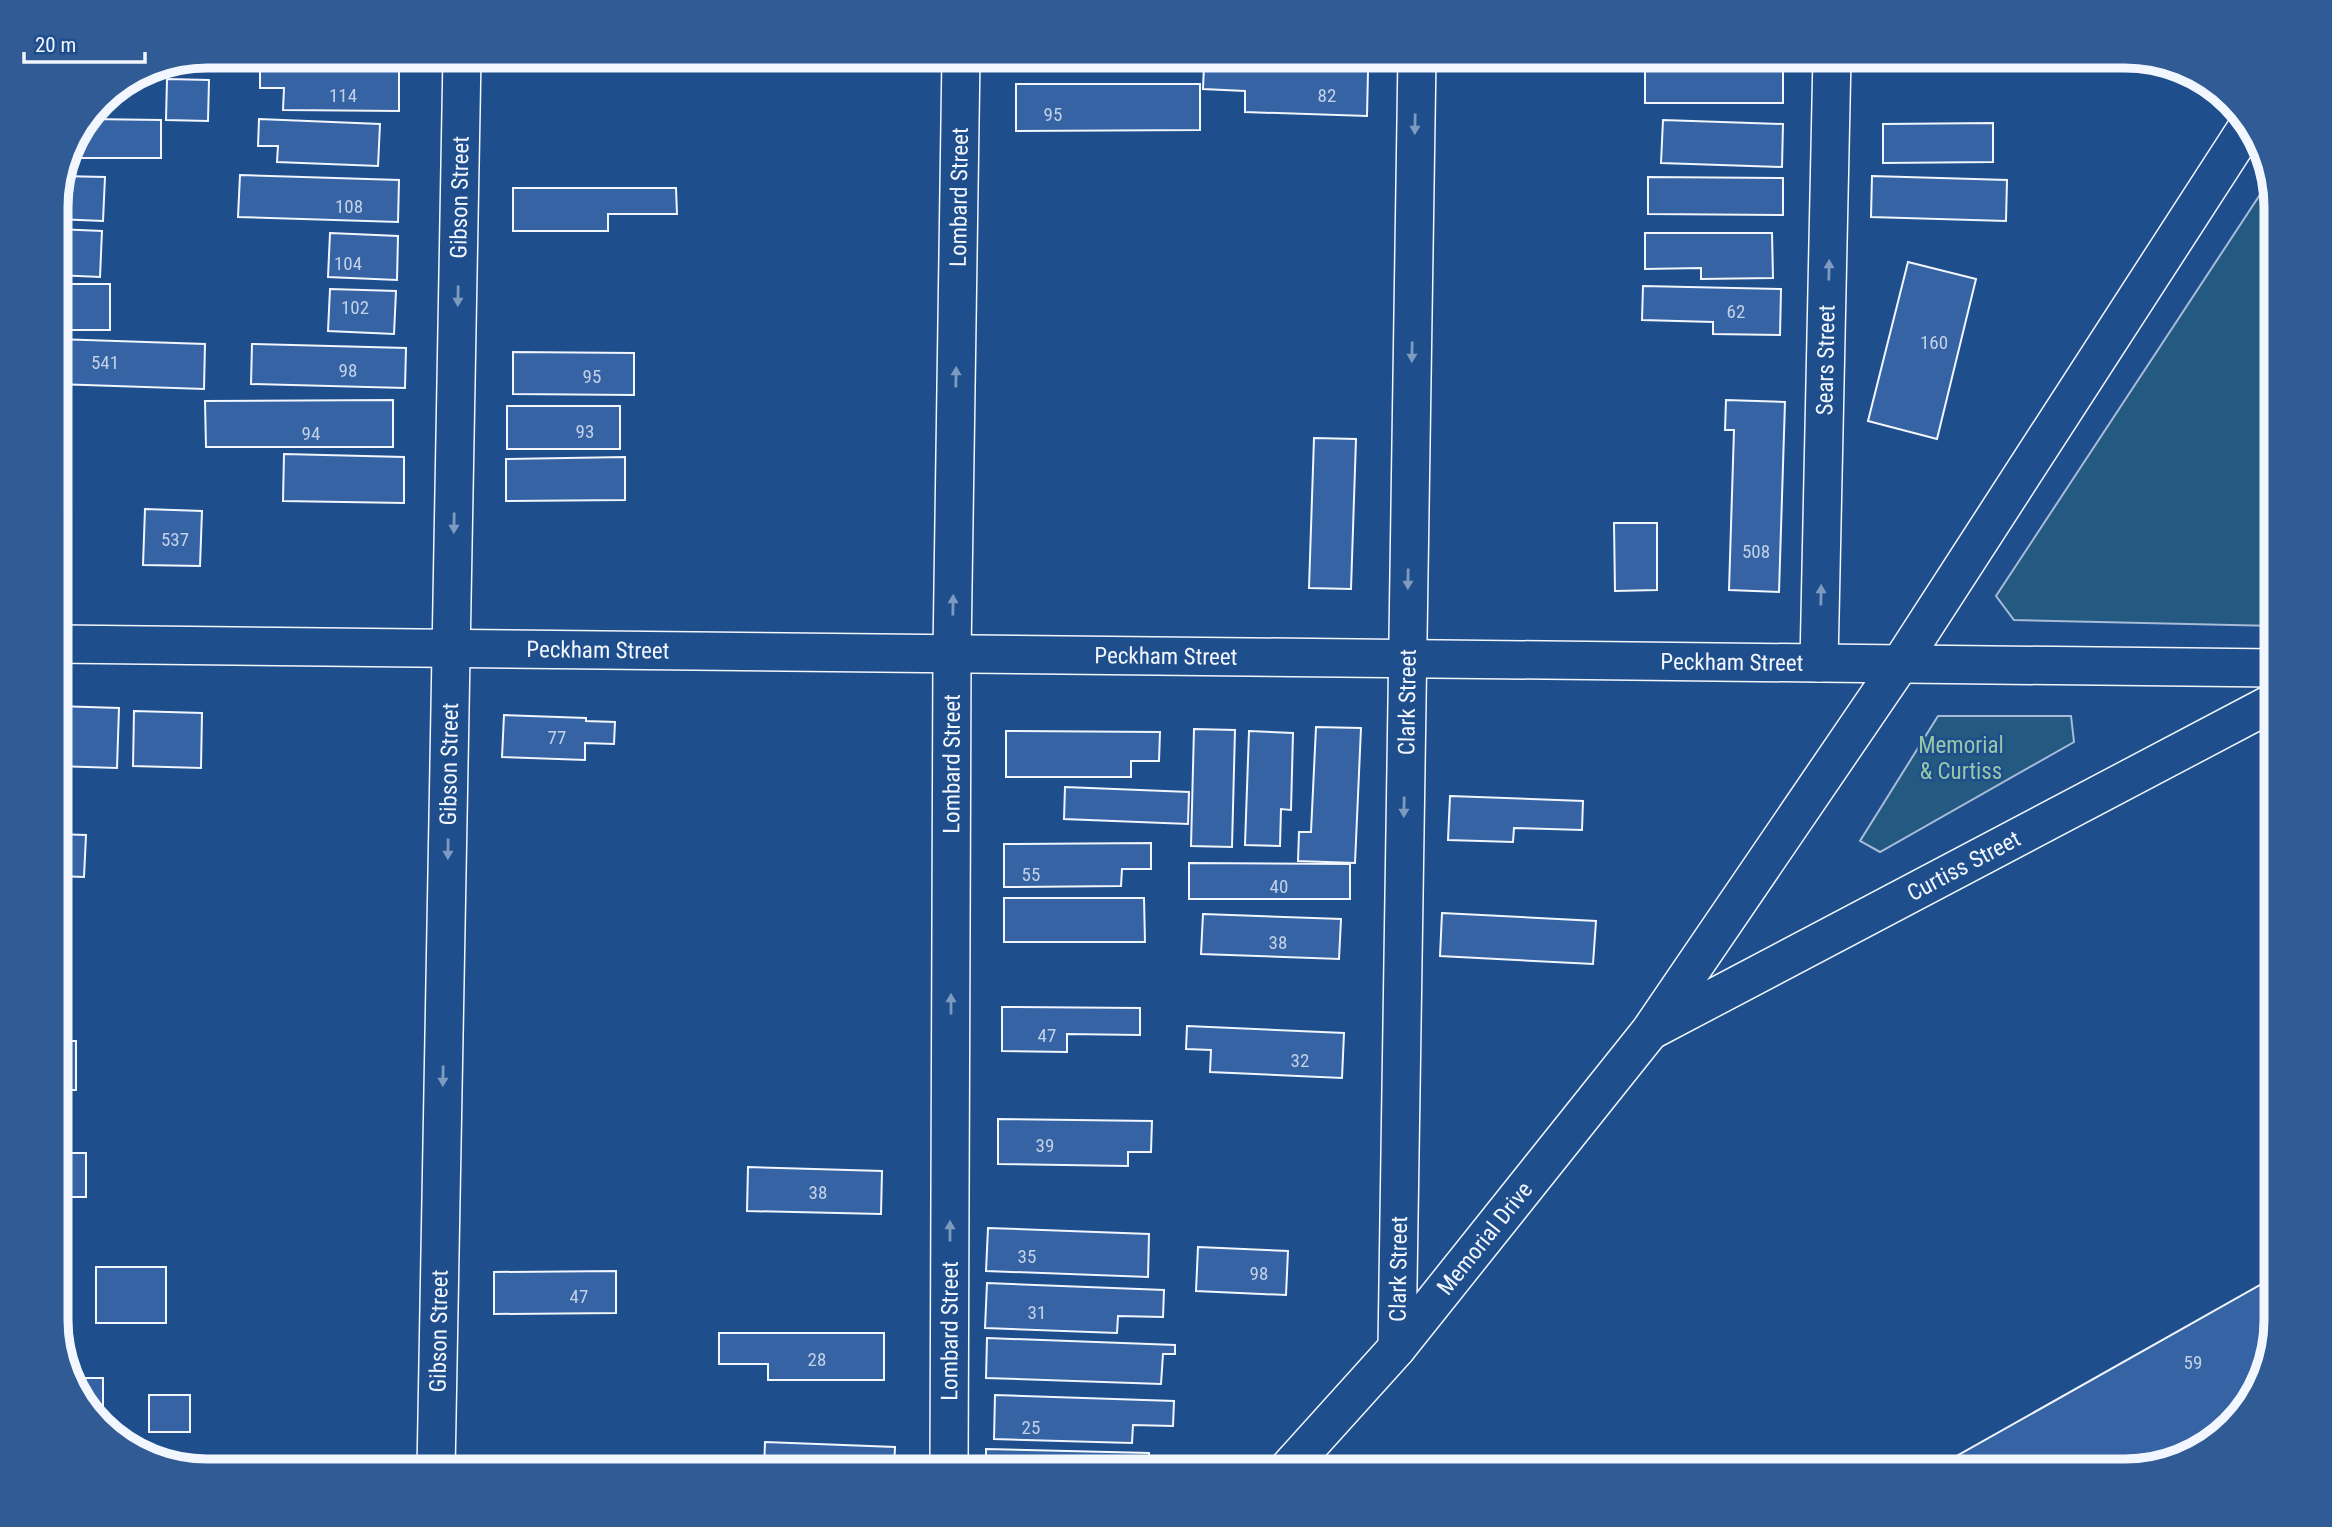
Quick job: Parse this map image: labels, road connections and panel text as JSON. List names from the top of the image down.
{
  "streets": {
    "street": [
      "Gibson Street",
      "Lombard Street",
      "Sears Street",
      "Peckham Street",
      "Clark Street",
      "Curtiss Street",
      "Memorial Drive"
    ]
  },
  "crossings": [
    ["Gibson Street", "Peckham Street"],
    ["Lombard Street", "Peckham Street"],
    ["Sears Street", "Peckham Street"],
    ["Peckham Street", "Clark Street"],
    ["Peckham Street", "Memorial Drive"],
    ["Clark Street", "Memorial Drive"],
    ["Curtiss Street", "Memorial Drive"]
  ],
  "one_way": [
    "Gibson Street",
    "Lombard Street",
    "Sears Street",
    "Clark Street"
  ],
  "parks": ["Memorial & Curtiss"],
  "house_numbers": [
    "114",
    "82",
    "95",
    "108",
    "104",
    "102",
    "62",
    "160",
    "541",
    "98",
    "95",
    "93",
    "94",
    "537",
    "508",
    "77",
    "55",
    "40",
    "38",
    "47",
    "32",
    "39",
    "38",
    "35",
    "98",
    "47",
    "31",
    "28",
    "59",
    "25"
  ],
  "scale_bar": "20 m"
}
